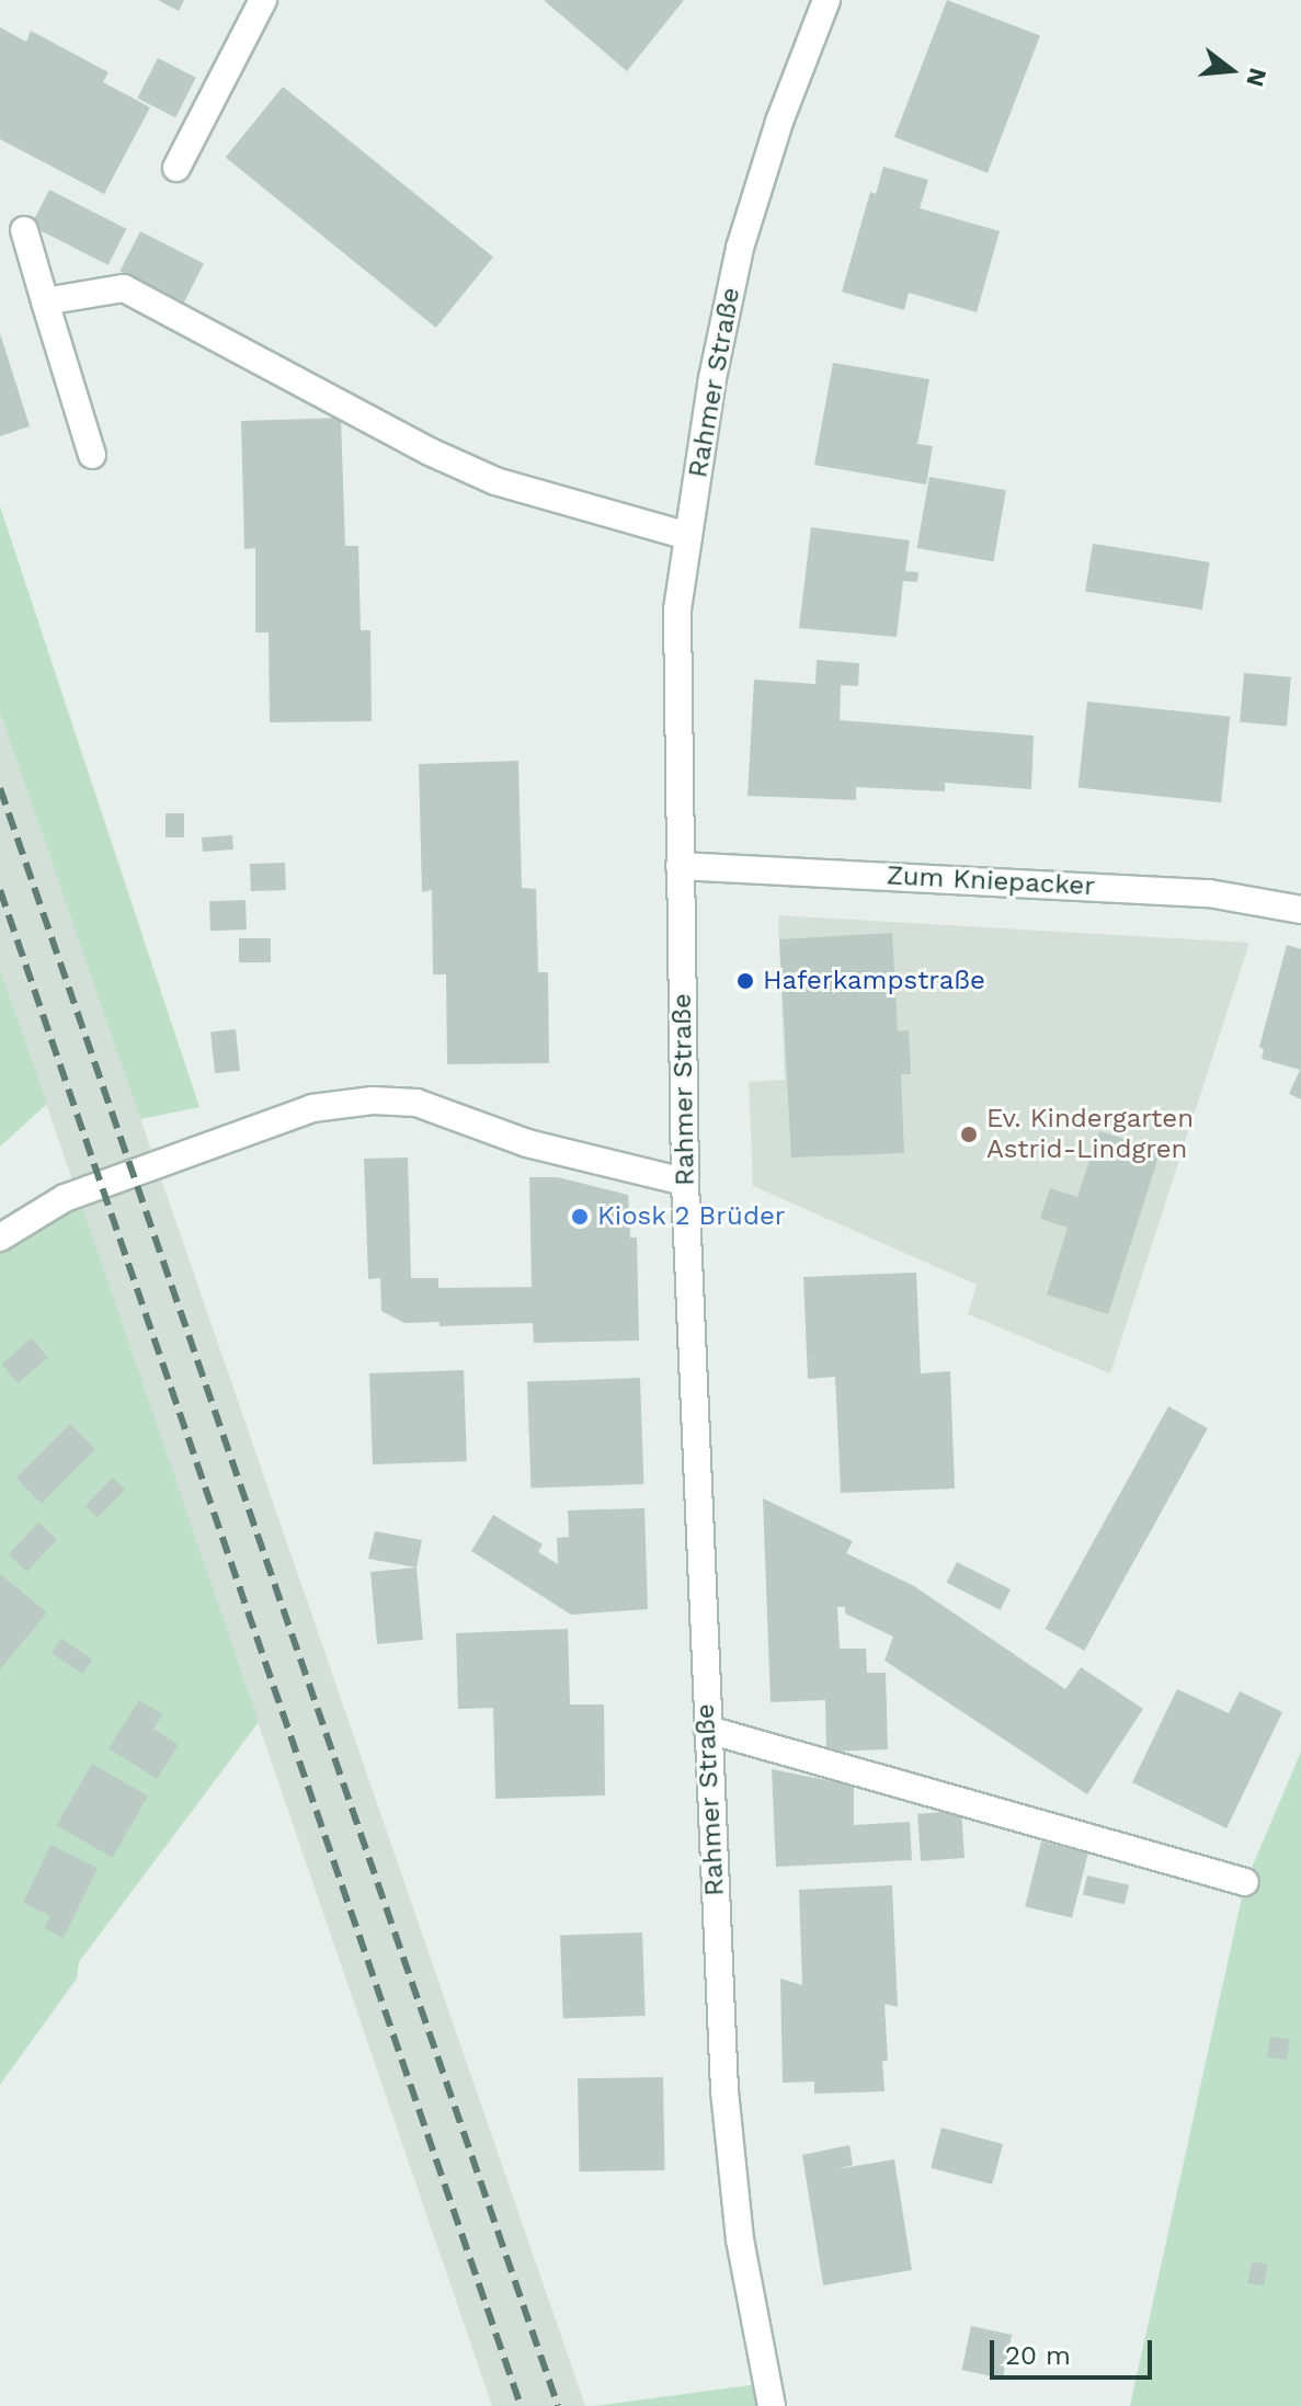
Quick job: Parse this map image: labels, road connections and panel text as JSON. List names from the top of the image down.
{
  "streets": {
    "main road": ["Rahmer Straße", "Zum Kniepacker"]
  },
  "crossings": [
    ["Rahmer Straße", "Zum Kniepacker"]
  ],
  "places": ["Haferkampstraße", "Ev. Kindergarten Astrid-Lindgren", "Kiosk 2 Brüder"],
  "scale_bar": "20 m",
  "north": "right"
}
